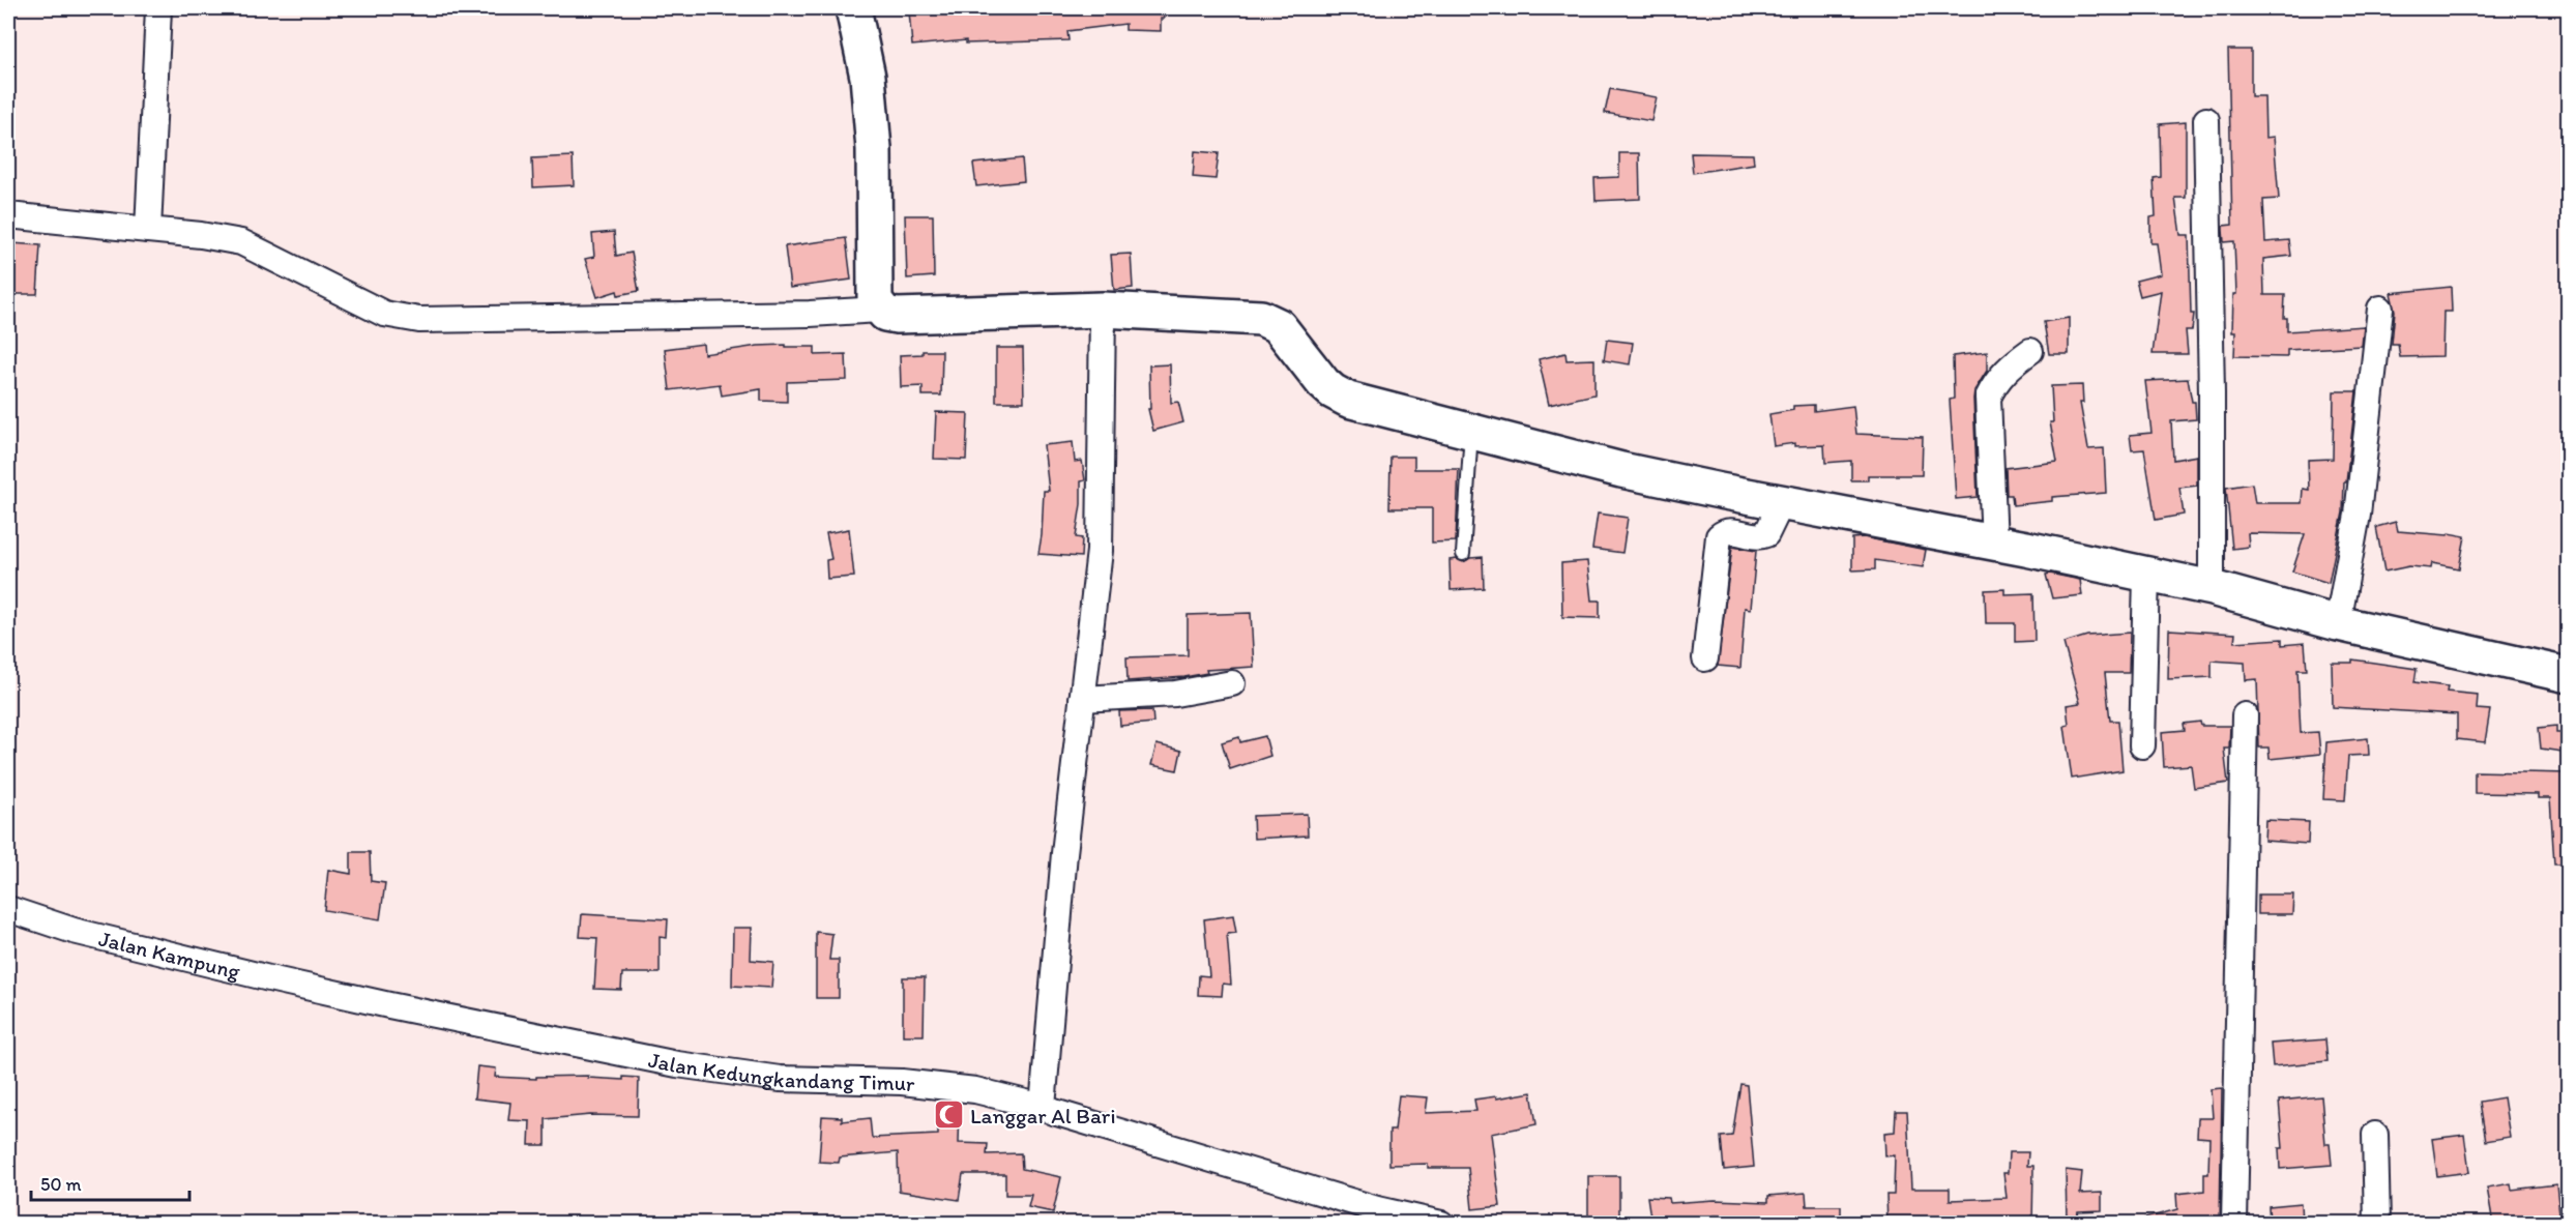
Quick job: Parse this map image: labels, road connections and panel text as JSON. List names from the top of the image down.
{
  "streets": {
    "street": ["Jalan Kampung", "Jalan Kedungkandang Timur"]
  },
  "crossings": [
    ["Jalan Kampung", "Jalan Kedungkandang Timur"]
  ],
  "places": {
    "mosque": ["Langgar Al Bari"]
  },
  "scale_bar": "50 m"
}
